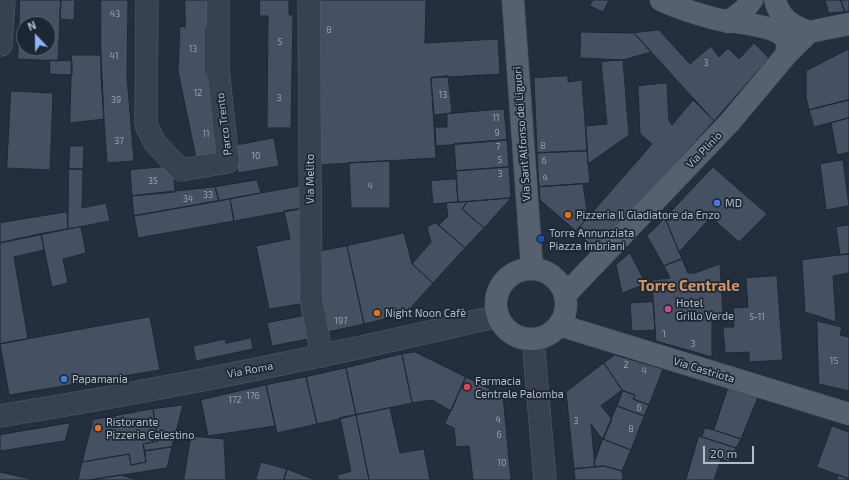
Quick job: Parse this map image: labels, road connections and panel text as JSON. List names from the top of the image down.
{
  "streets": {
    "main road": ["Via Sant'Alfonso dei Liguori", "Via Plinio", "Via Castriota"],
    "street": ["Parco Trento", "Via Melito", "Via Roma"]
  },
  "crossings": [
    ["Via Sant'Alfonso dei Liguori", "Via Plinio"],
    ["Via Sant'Alfonso dei Liguori", "Via Roma"],
    ["Via Sant'Alfonso dei Liguori", "Via Castriota"],
    ["Via Plinio", "Via Roma"],
    ["Via Plinio", "Via Castriota"],
    ["Via Melito", "Via Roma"],
    ["Via Roma", "Via Castriota"]
  ],
  "districts": ["Torre Centrale"],
  "places": [
    "MD",
    "Pizzeria Il Gladiatore da Enzo",
    "Torre Annunziata Piazza Imbriani",
    "Hotel Grillo Verde",
    "Night Noon Cafè",
    "Papamania",
    "Farmacia Centrale Palomba",
    "Ristorante Pizzeria Celestino"
  ],
  "house_numbers": [
    "43",
    "8",
    "5",
    "13",
    "41",
    "3",
    "12",
    "13",
    "3",
    "39",
    "11",
    "9",
    "11",
    "37",
    "8",
    "7",
    "10",
    "5",
    "6",
    "3",
    "4",
    "35",
    "4",
    "33",
    "34",
    "5-11",
    "197",
    "1",
    "3",
    "15",
    "2",
    "4",
    "176",
    "172",
    "6",
    "4",
    "3",
    "8",
    "6",
    "10"
  ],
  "scale_bar": "20 m",
  "north": "top"
}
